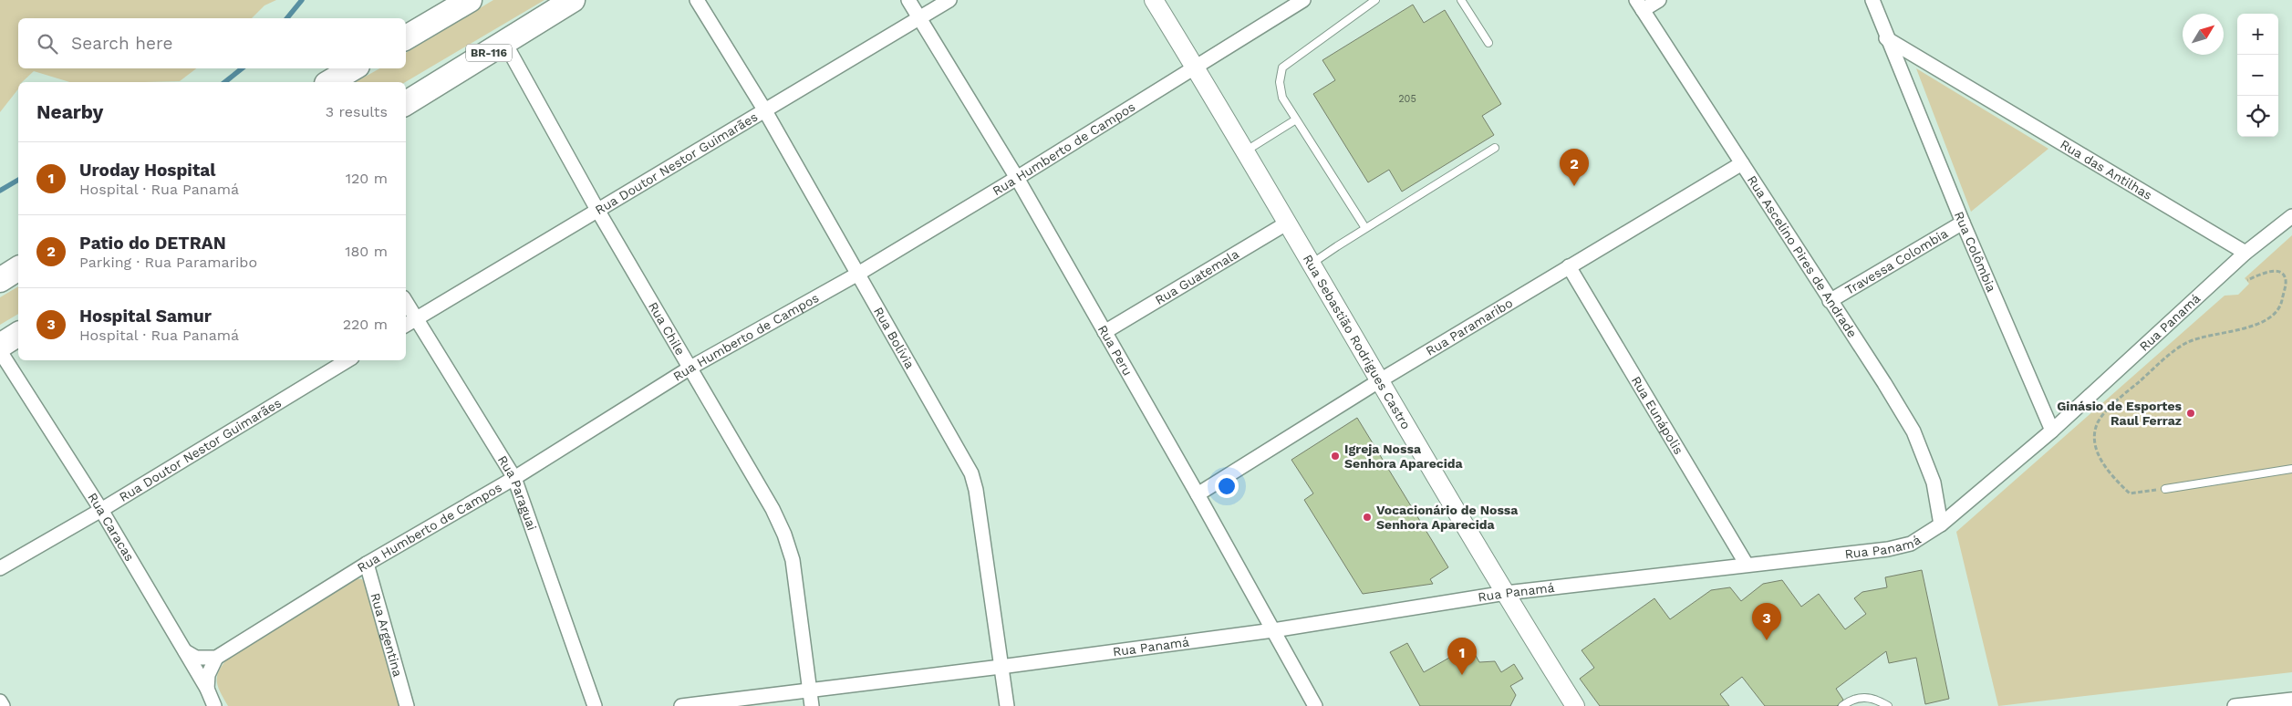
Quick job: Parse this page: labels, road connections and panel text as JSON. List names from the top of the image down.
{
  "streets": {
    "highway": ["BR-116"],
    "street": [
      "Rua Humberto de Campos",
      "Rua Doutor Nestor Guimarães",
      "Rua das Antilhas",
      "Rua Colômbia",
      "Rua Ascelino Pires de Andrade",
      "Travessa Colombia",
      "Rua Guatemala",
      "Rua Panamá",
      "Rua Paramaribo",
      "Rua Chile",
      "Rua Bolívia",
      "Rua Sebastião Rodrigues Castro",
      "Rua Peru",
      "Rua Eunápolis",
      "Rua Paraguai",
      "Rua Caracas",
      "Rua Argentina"
    ]
  },
  "crossings": [
    ["BR-116", "Rua Chile"],
    ["Rua Humberto de Campos", "Rua Chile"],
    ["Rua Humberto de Campos", "Rua Bolívia"],
    ["Rua Humberto de Campos", "Rua Sebastião Rodrigues Castro"],
    ["Rua Humberto de Campos", "Rua Peru"],
    ["Rua Humberto de Campos", "Rua Paraguai"],
    ["Rua Humberto de Campos", "Rua Argentina"],
    ["Rua Doutor Nestor Guimarães", "Rua Chile"],
    ["Rua Doutor Nestor Guimarães", "Rua Bolívia"],
    ["Rua Doutor Nestor Guimarães", "Rua Peru"],
    ["Rua Doutor Nestor Guimarães", "Rua Paraguai"],
    ["Rua Doutor Nestor Guimarães", "Rua Caracas"],
    ["Rua das Antilhas", "Rua Panamá"],
    ["Rua Colômbia", "Travessa Colombia"],
    ["Rua Colômbia", "Rua Panamá"],
    ["Rua Ascelino Pires de Andrade", "Travessa Colombia"],
    ["Rua Ascelino Pires de Andrade", "Rua Panamá"],
    ["Rua Ascelino Pires de Andrade", "Rua Paramaribo"],
    ["Rua Guatemala", "Rua Sebastião Rodrigues Castro"],
    ["Rua Guatemala", "Rua Peru"],
    ["Rua Panamá", "Rua Chile"],
    ["Rua Panamá", "Rua Bolívia"],
    ["Rua Panamá", "Rua Sebastião Rodrigues Castro"],
    ["Rua Panamá", "Rua Peru"],
    ["Rua Panamá", "Rua Eunápolis"],
    ["Rua Paramaribo", "Rua Sebastião Rodrigues Castro"],
    ["Rua Paramaribo", "Rua Peru"],
    ["Rua Paramaribo", "Rua Eunápolis"]
  ],
  "places": ["Ginásio de Esportes Raul Ferraz", "Igreja Nossa Senhora Aparecida", "Vocacionário de Nossa Senhora Aparecida"],
  "house_numbers": ["205"],
  "north": "top right",
  "page": {
    "map_buttons": ["+", "−"],
    "search": "Search here",
    "heading": ["Nearby", "3 results"],
    "list": [
      {
        "mark": "1",
        "name": "Uroday Hospital",
        "note": "Hospital · Rua Panamá",
        "value": "120 m"
      },
      {
        "mark": "2",
        "name": "Patio do DETRAN",
        "note": "Parking · Rua Paramaribo",
        "value": "180 m"
      },
      {
        "mark": "3",
        "name": "Hospital Samur",
        "note": "Hospital · Rua Panamá",
        "value": "220 m"
      }
    ],
    "pins": ["2", "3", "1"]
  }
}
